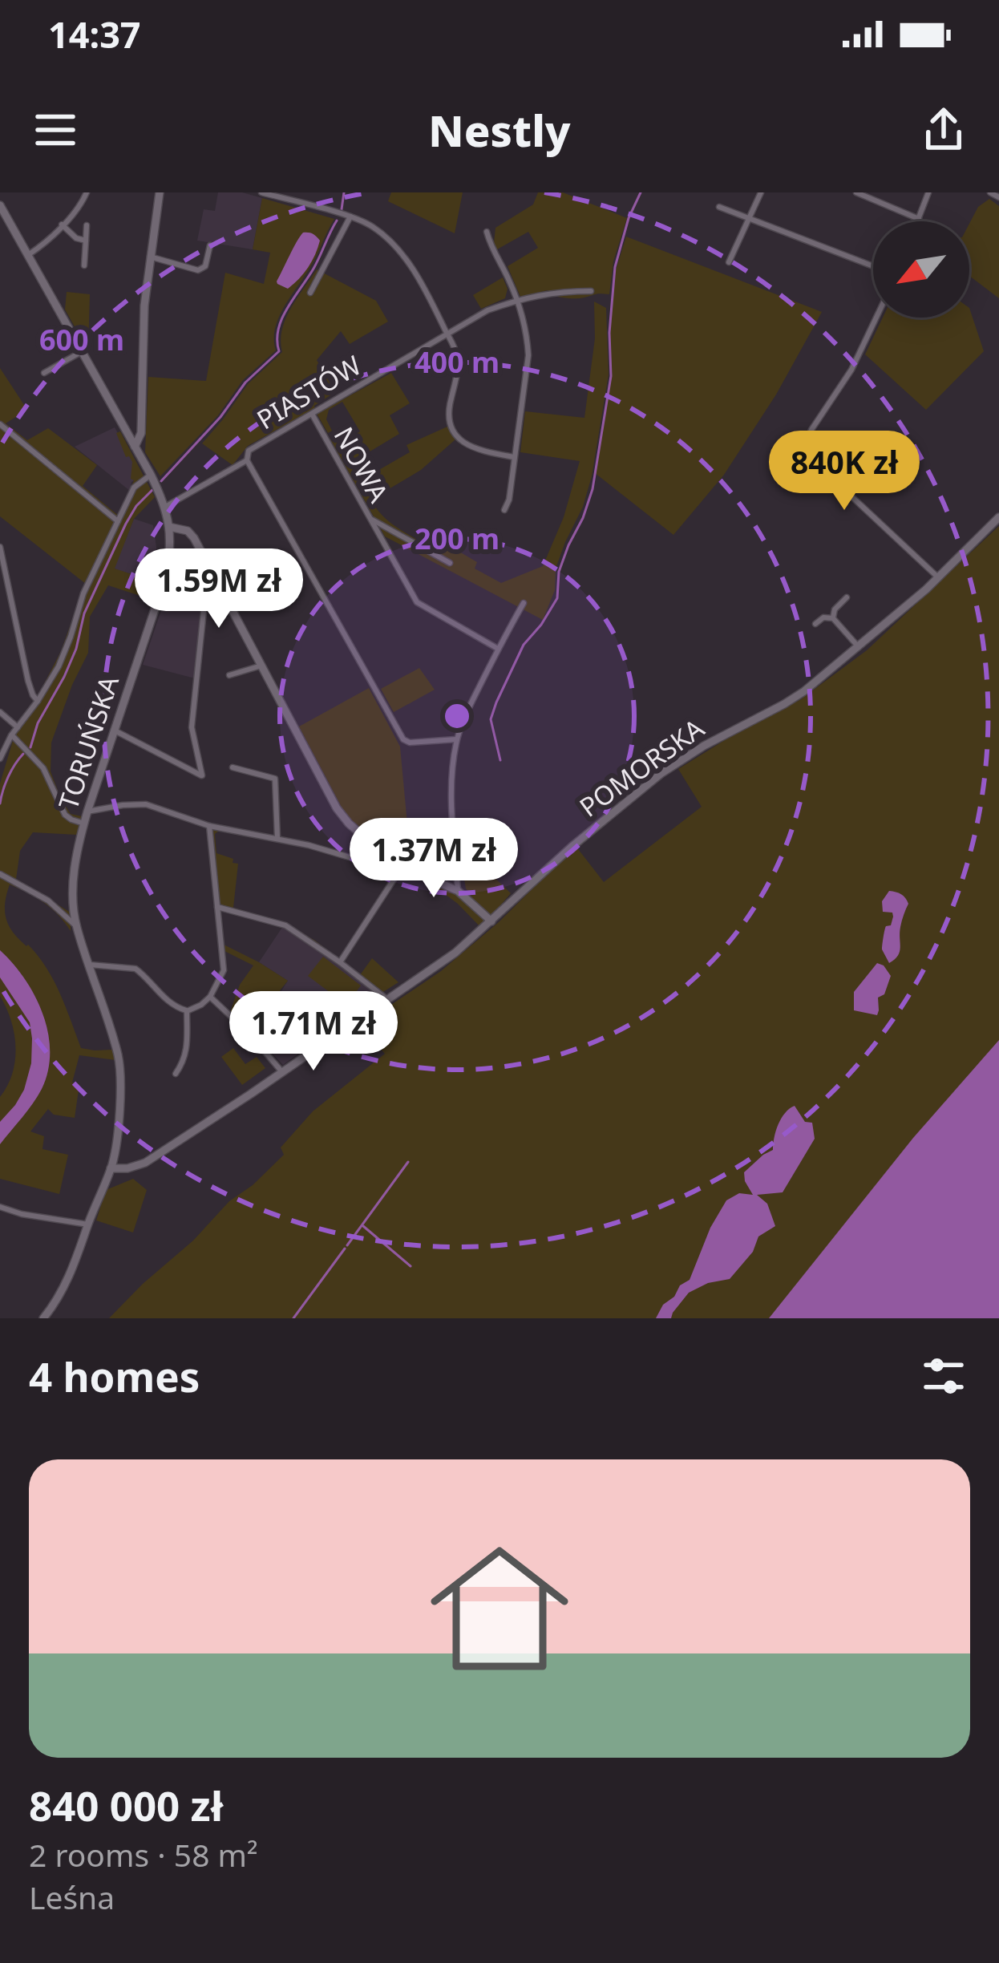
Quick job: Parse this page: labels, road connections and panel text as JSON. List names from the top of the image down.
{
  "streets": {
    "main road": ["TORUŃSKA", "POMORSKA"],
    "street": ["PIASTÓW", "NOWA"]
  },
  "crossings": [
    ["PIASTÓW", "NOWA"],
    ["PIASTÓW", "TORUŃSKA"],
    ["TORUŃSKA", "POMORSKA"]
  ],
  "north": "bottom left",
  "page": {
    "status": "14:37",
    "header": "Nestly",
    "price": [
      "840K zł",
      "1.59M zł",
      "1.37M zł",
      "1.71M zł"
    ],
    "heading": "4 homes",
    "list": [
      {
        "name": "840 000 zł",
        "note": "2 rooms · 58 m² · Leśna"
      }
    ]
  },
  "rings": ["600 m", "400 m", "200 m"]
}
